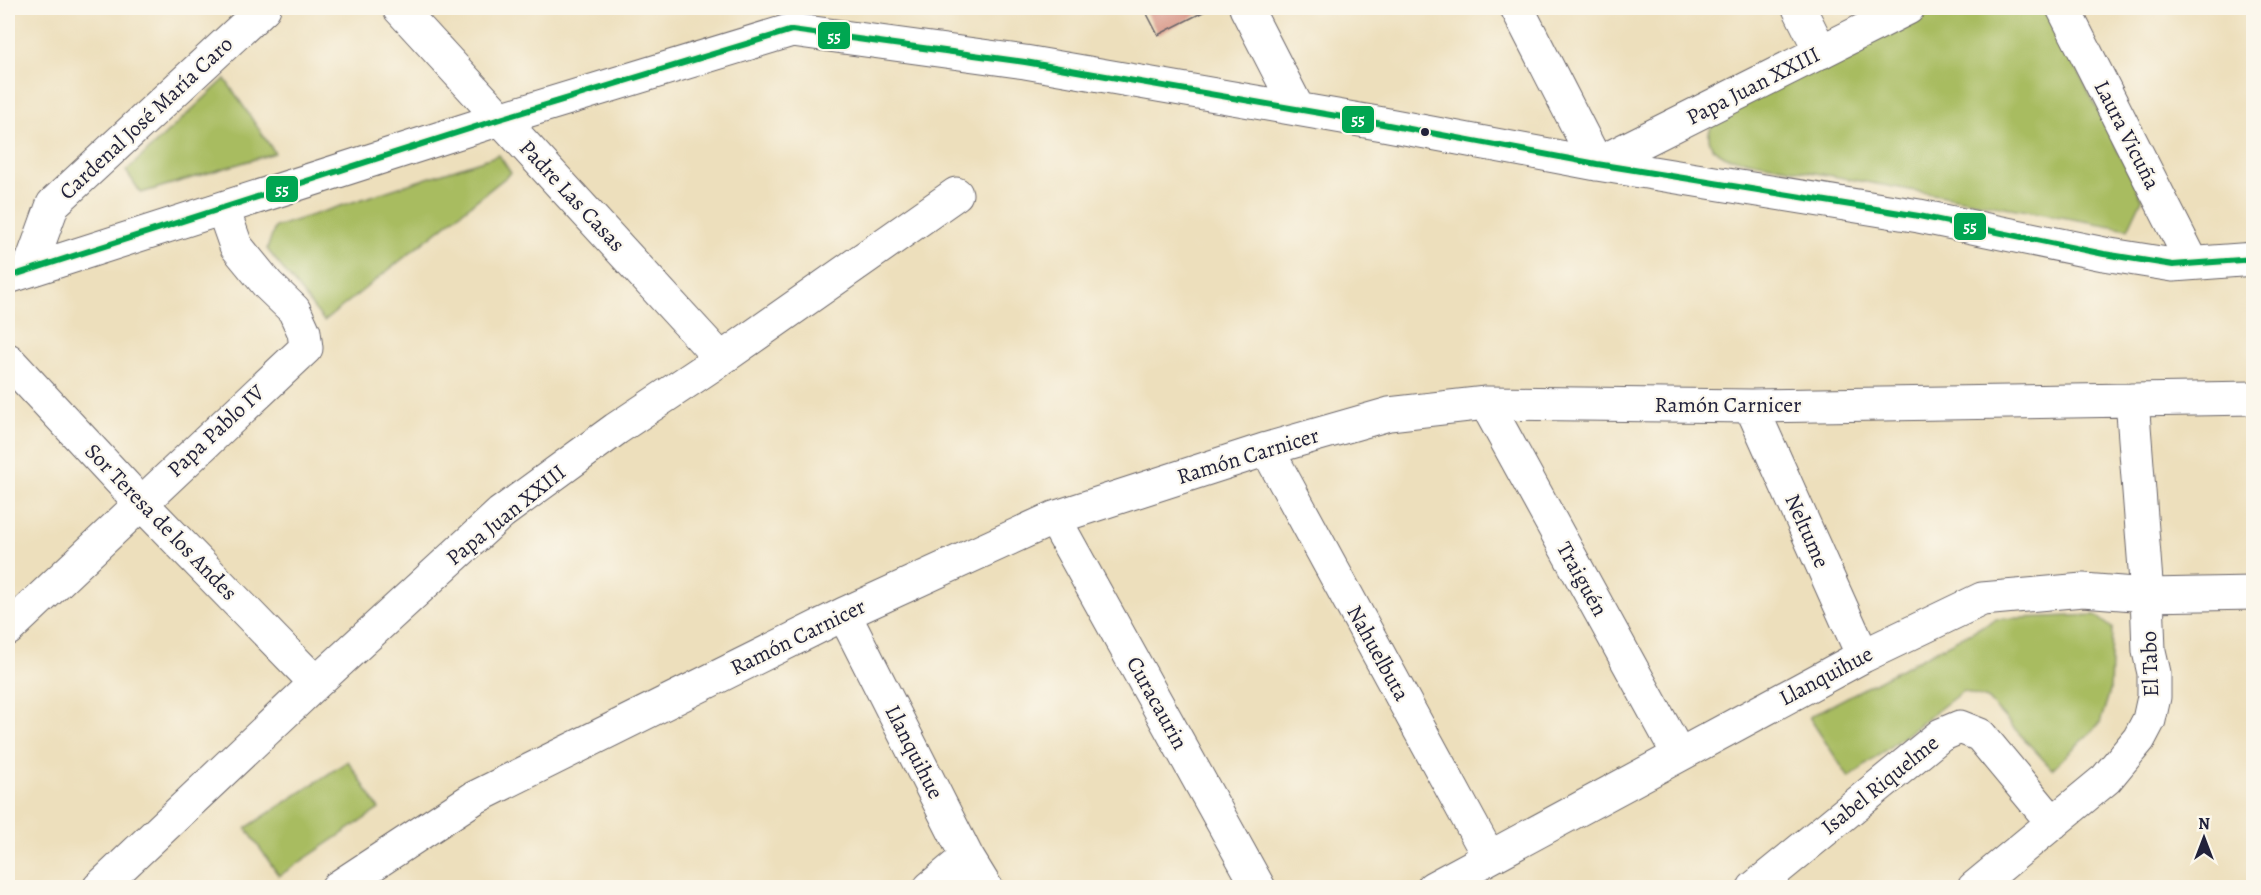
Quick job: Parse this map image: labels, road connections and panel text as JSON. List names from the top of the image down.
{
  "streets": {
    "street": [
      "Papa Juan XXIII",
      "Cardenal José María Caro",
      "Laura Vicuña",
      "Padre Las Casas",
      "Ramón Carnicer",
      "Papa Pablo IV",
      "Sor Teresa de los Andes",
      "Neltume",
      "Traiguén",
      "Nahuelbuta",
      "El Tabo",
      "Llanquihue",
      "Curacaurin",
      "Isabel Riquelme"
    ]
  },
  "crossings": [
    ["Papa Juan XXIII", "Padre Las Casas"],
    ["Papa Juan XXIII", "Sor Teresa de los Andes"],
    ["Ramón Carnicer", "Neltume"],
    ["Ramón Carnicer", "Traiguén"],
    ["Ramón Carnicer", "Nahuelbuta"],
    ["Ramón Carnicer", "El Tabo"],
    ["Ramón Carnicer", "Llanquihue"],
    ["Ramón Carnicer", "Curacaurin"],
    ["Papa Pablo IV", "Sor Teresa de los Andes"],
    ["Neltume", "Llanquihue"],
    ["Traiguén", "Llanquihue"],
    ["Nahuelbuta", "Llanquihue"],
    ["El Tabo", "Llanquihue"],
    ["El Tabo", "Isabel Riquelme"]
  ],
  "lines": ["transit line 55"],
  "north": "top"
}
